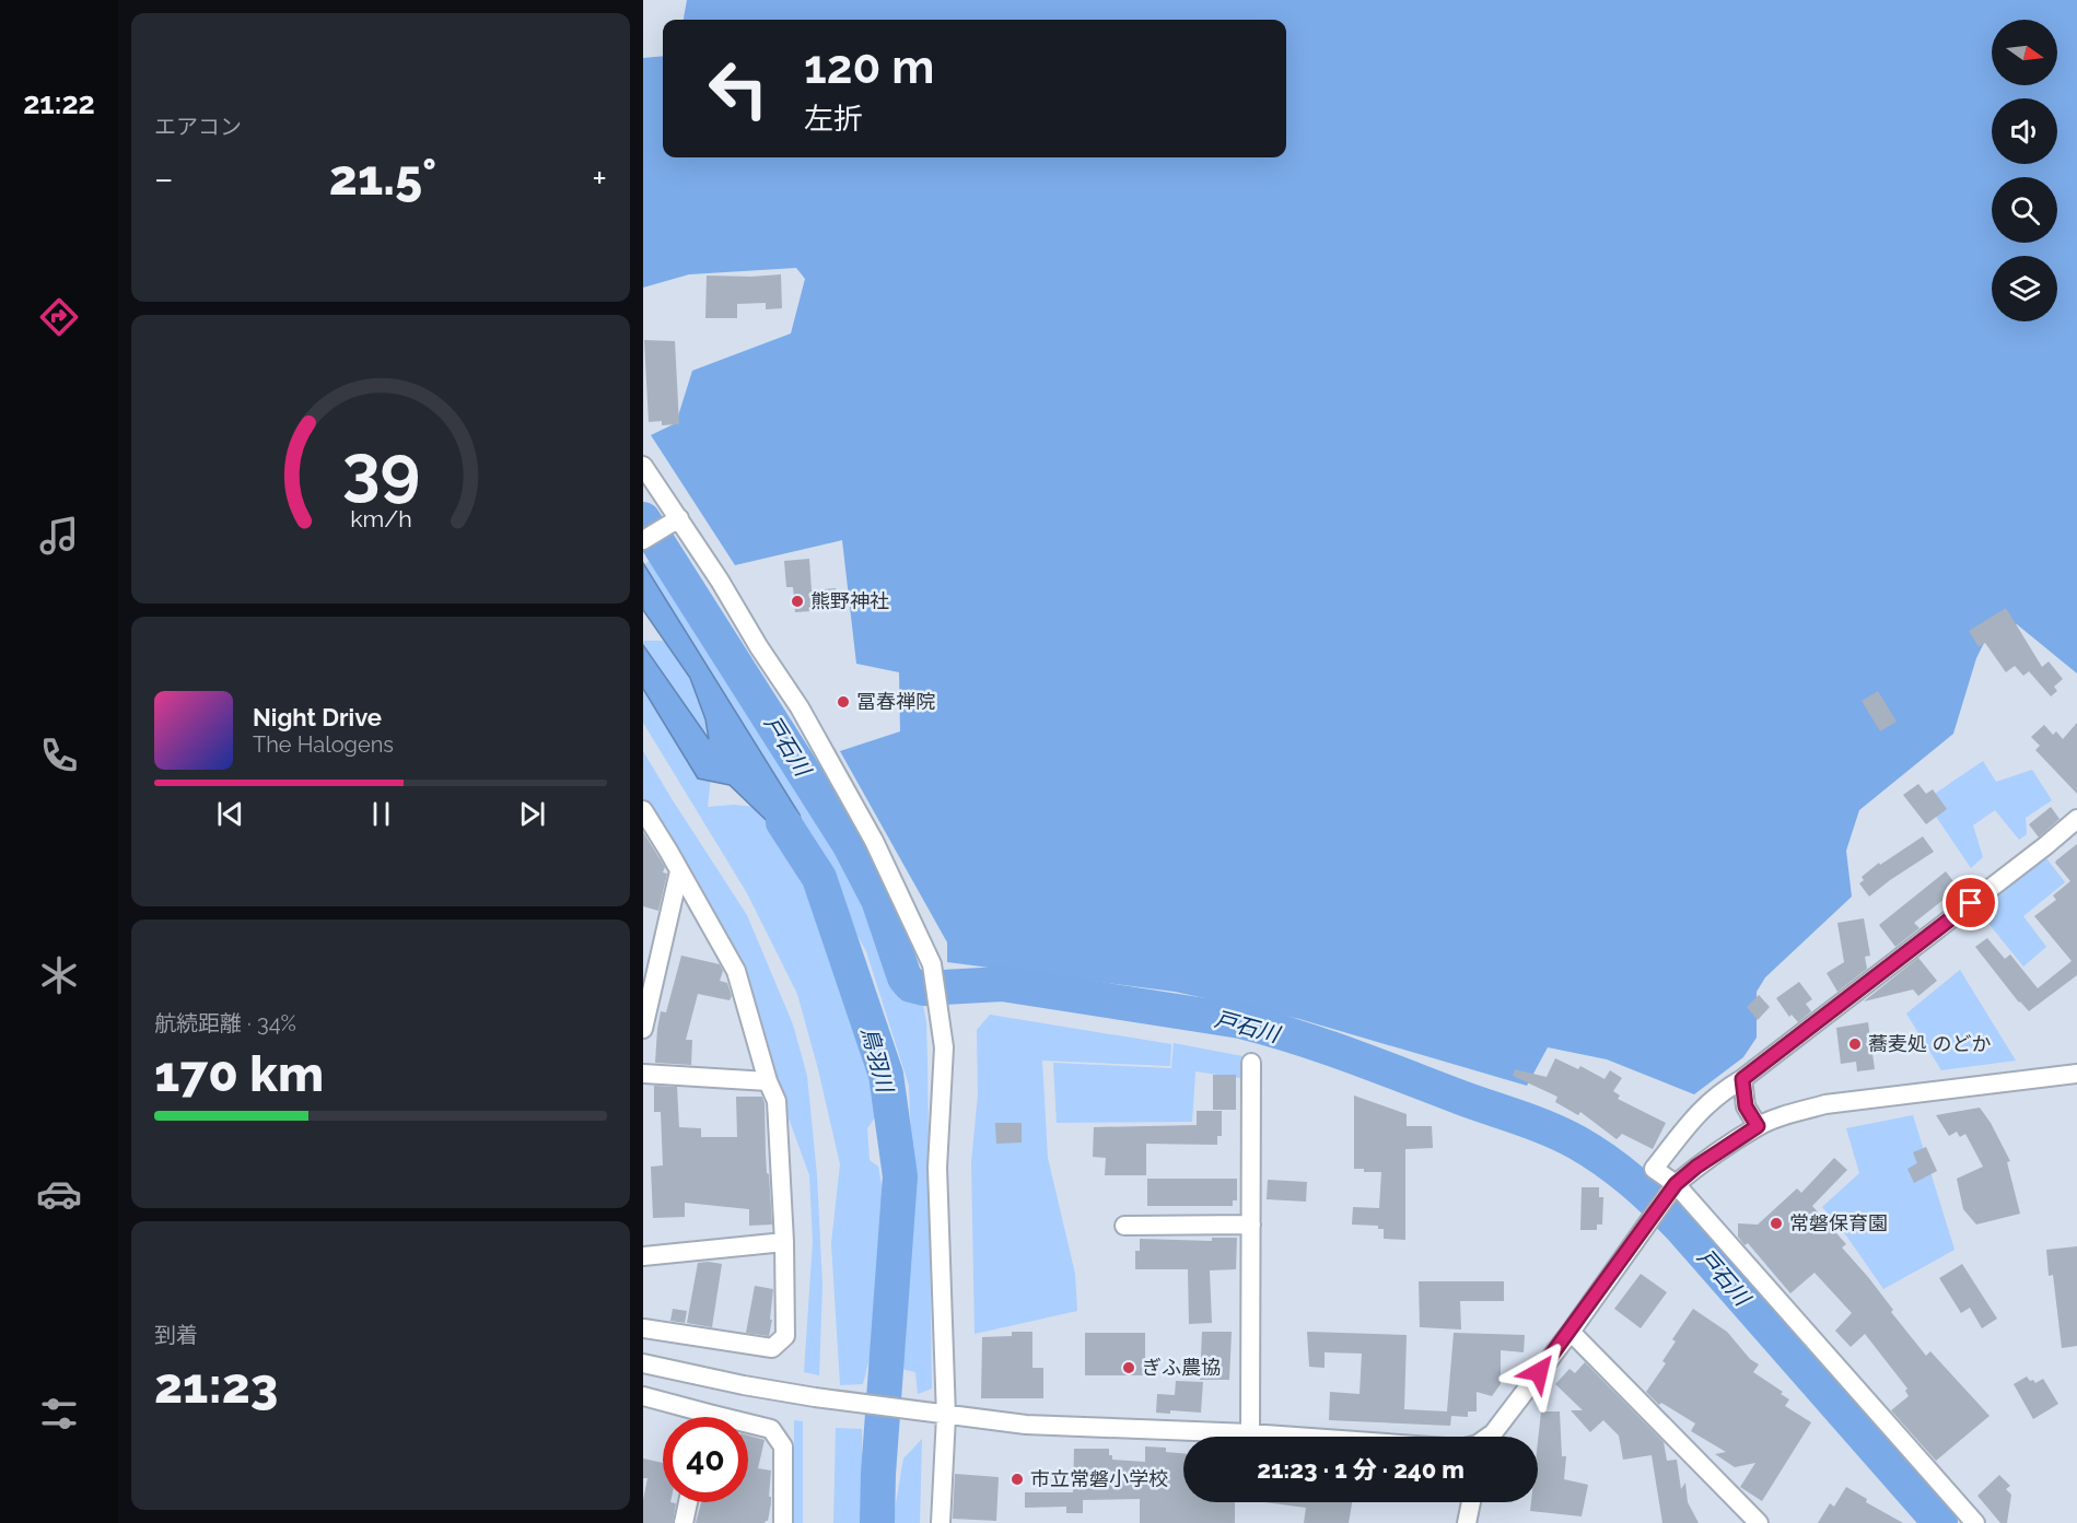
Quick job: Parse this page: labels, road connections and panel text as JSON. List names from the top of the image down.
{
  "water": ["戸石川", "鳥羽川"],
  "places": [
    "熊野神社",
    "冨春禅院",
    "蕎麦処 のどか",
    "常磐保育園",
    "ぎふ農協",
    "市立常磐小学校"
  ],
  "north": "right",
  "page": {
    "tabs": "21:22",
    "tile": [
      "エアコン",
      ["航続距離 · 34%", "170 km"],
      ["到着", "21:23"]
    ],
    "turn": ["120 m", "左折"],
    "heat": ["−", "21.5°", "+"],
    "song": ["Night Drive", "The Halogens"],
    "limit": "40",
    "trip": "21:23 · 1 分 · 240 m",
    "gauge": ["39", "km/h"]
  }
}
